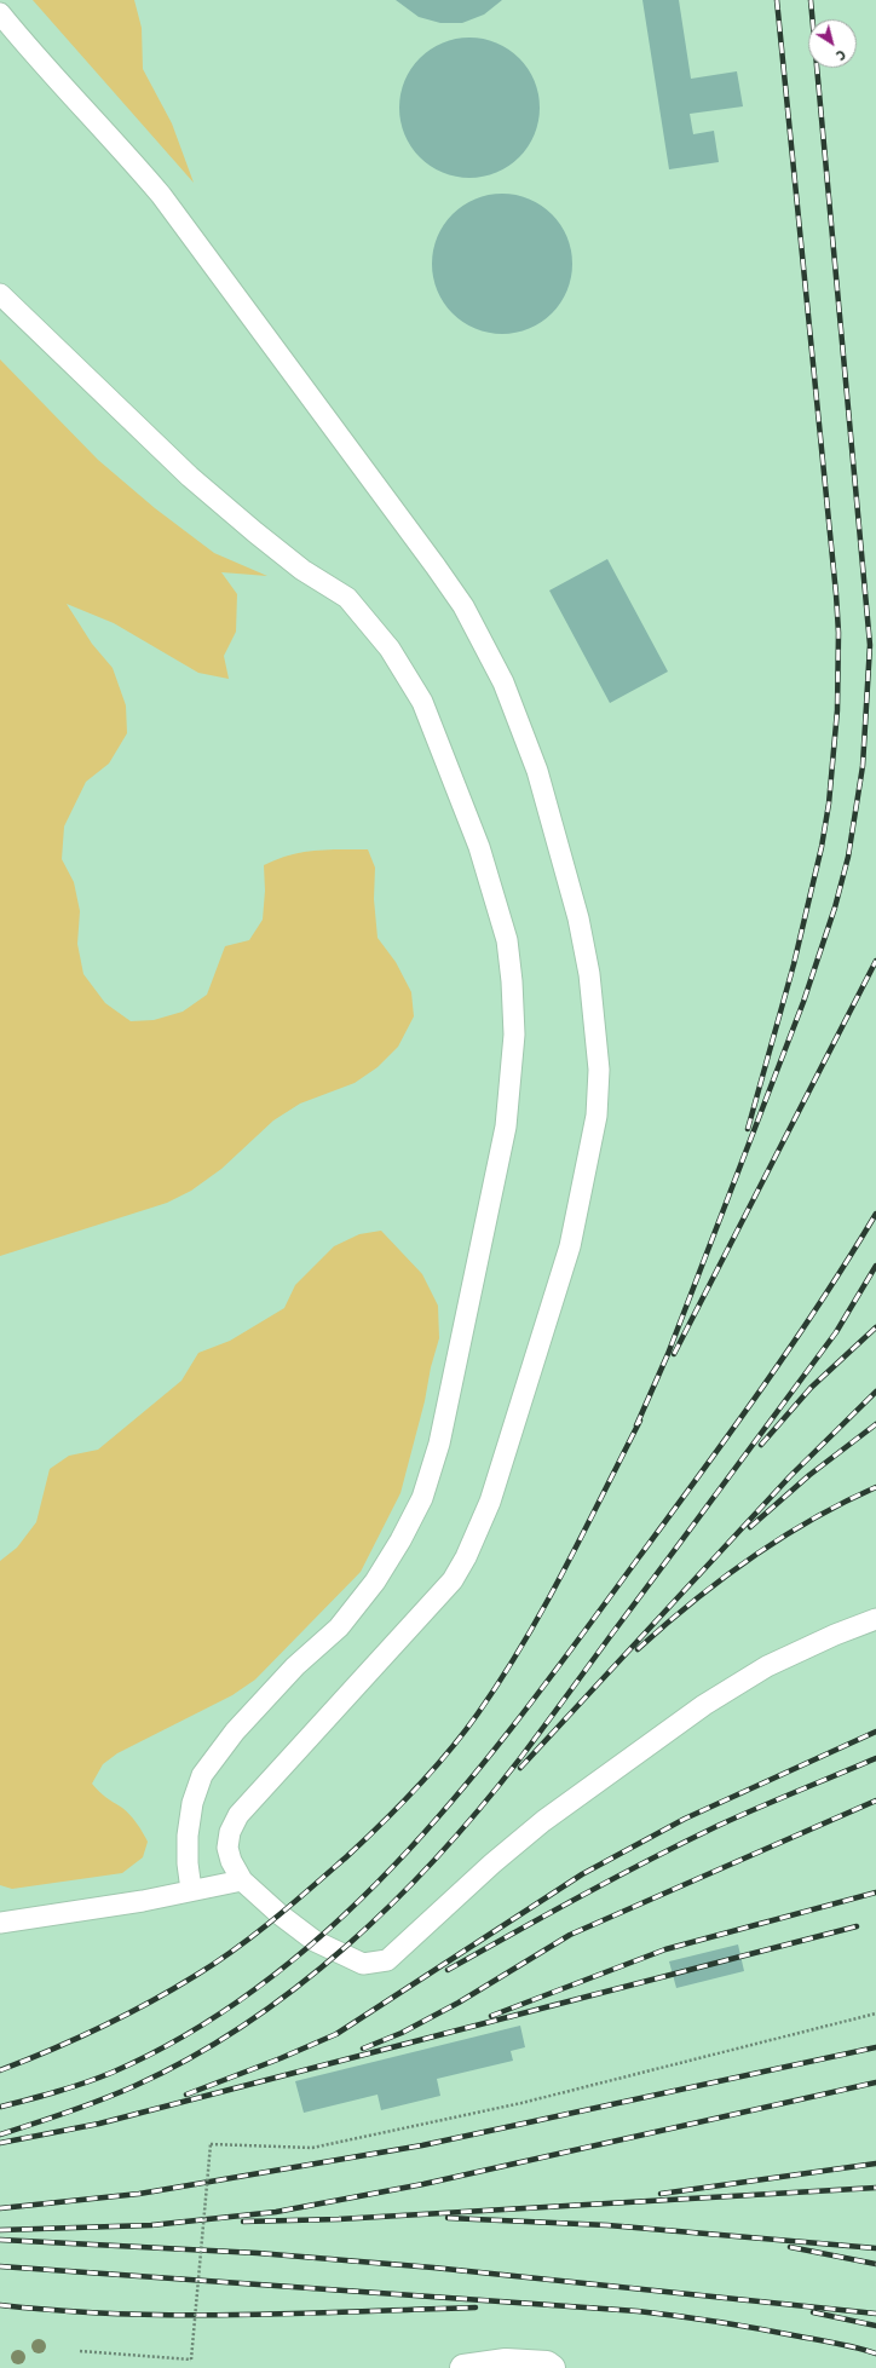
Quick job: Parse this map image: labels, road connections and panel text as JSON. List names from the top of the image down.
{
  "north": "bottom right"
}
